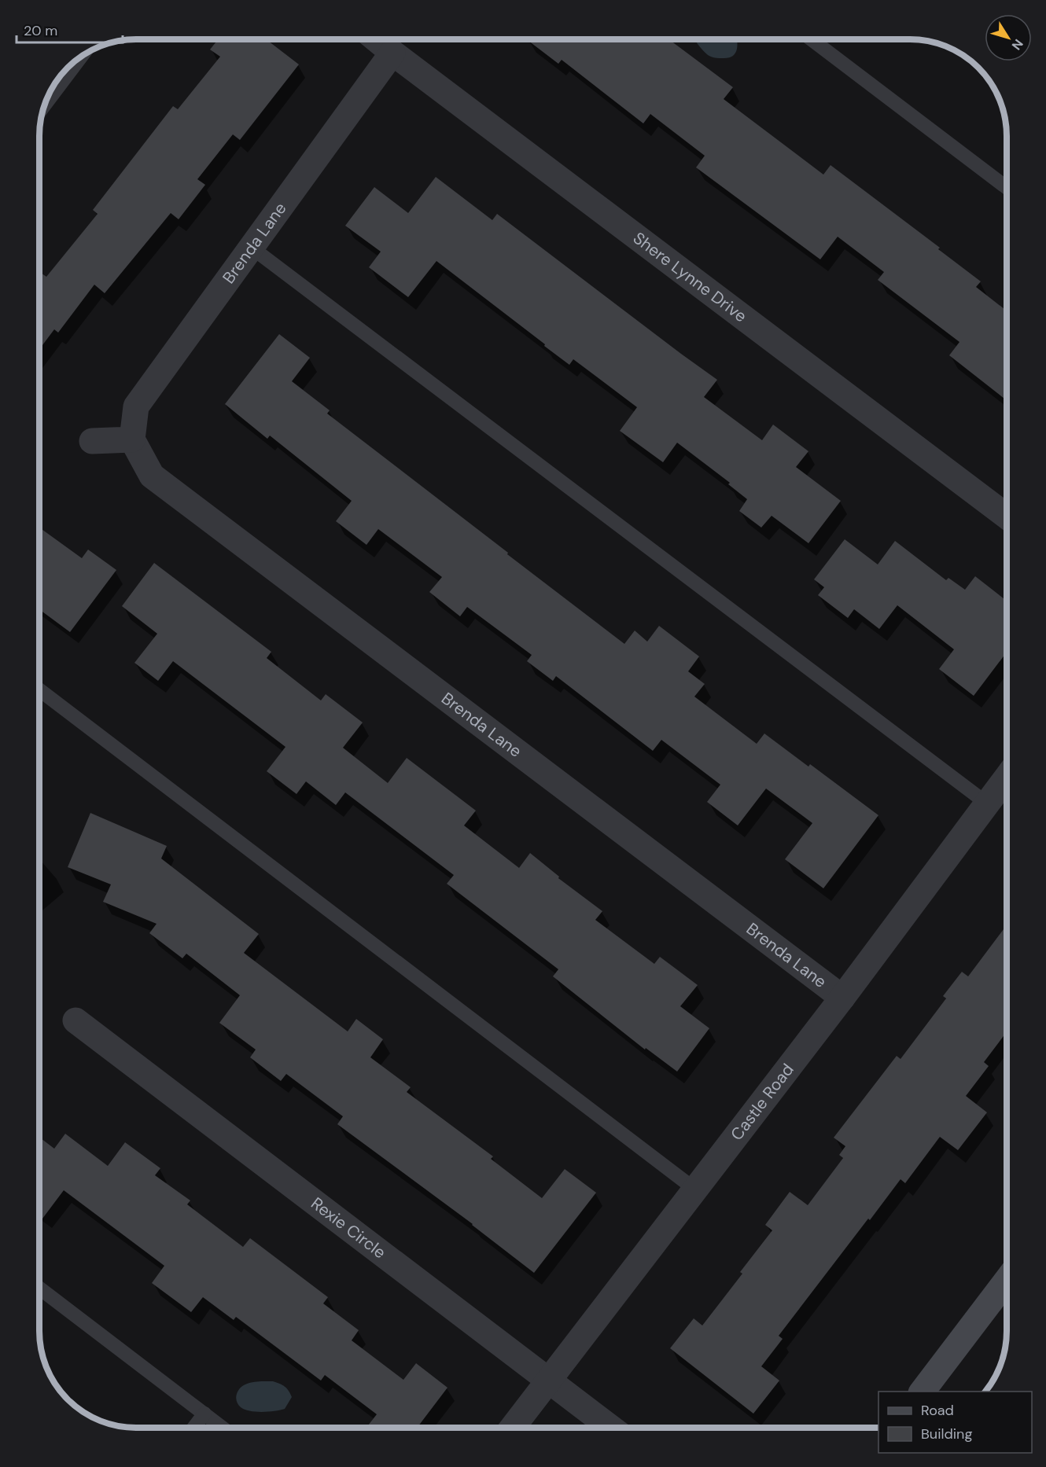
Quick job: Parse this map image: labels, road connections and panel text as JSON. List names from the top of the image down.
{
  "streets": {
    "street": [
      "Brenda Lane",
      "Shere Lynne Drive",
      "Castle Road",
      "Rexie Circle"
    ]
  },
  "crossings": [
    ["Brenda Lane", "Shere Lynne Drive"],
    ["Brenda Lane", "Castle Road"],
    ["Castle Road", "Rexie Circle"]
  ],
  "legend": ["Road", "Building"],
  "scale_bar": "20 m",
  "north": "bottom right"
}
